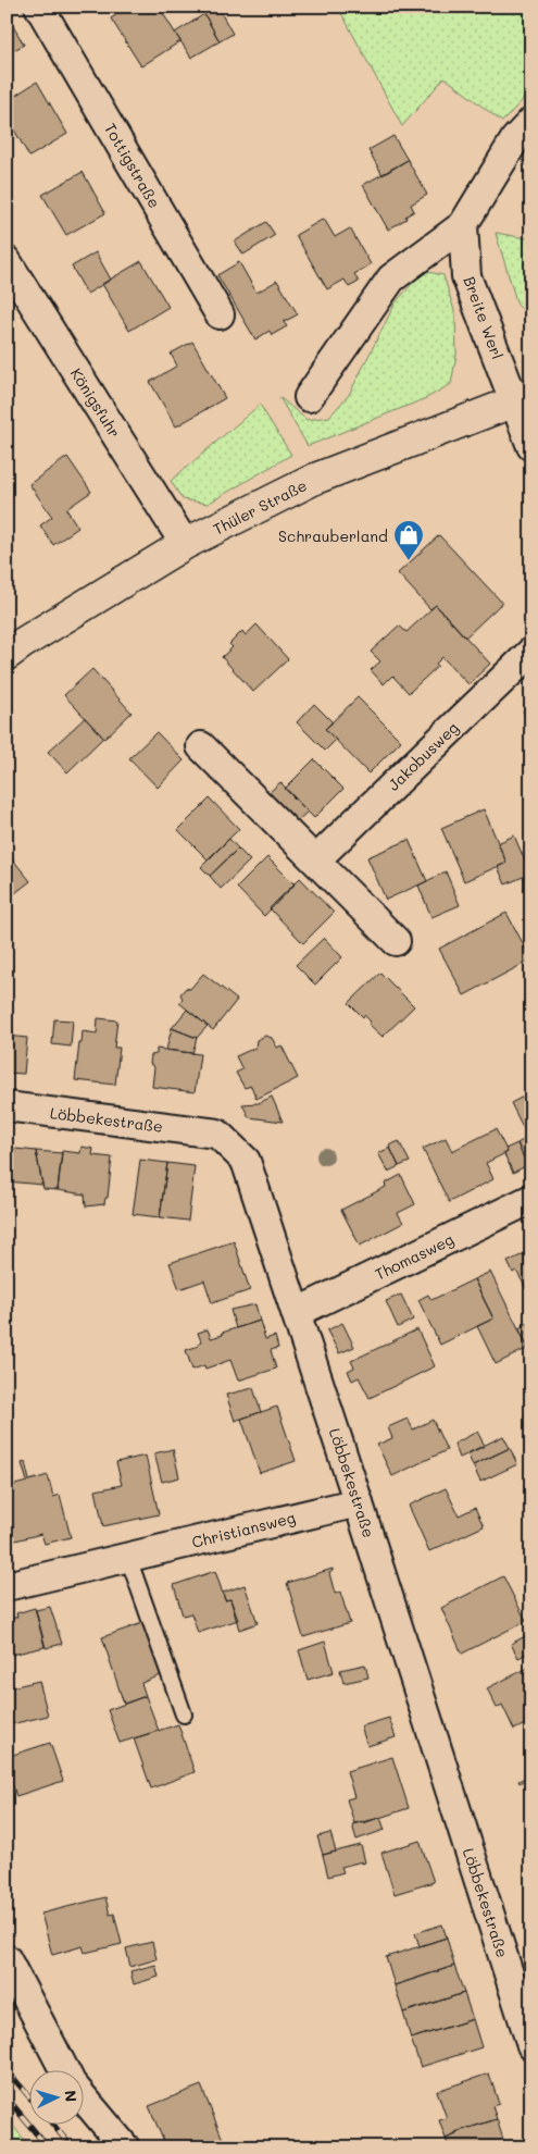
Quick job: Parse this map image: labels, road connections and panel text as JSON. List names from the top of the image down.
{
  "streets": {
    "main road": ["Thüler Straße"],
    "street": [
      "Tottigstraße",
      "Breite Werl",
      "Königsfuhr",
      "Jakobusweg",
      "Löbbekestraße",
      "Thomasweg",
      "Christiansweg"
    ]
  },
  "crossings": [
    ["Breite Werl", "Thüler Straße"],
    ["Königsfuhr", "Thüler Straße"],
    ["Löbbekestraße", "Thomasweg"],
    ["Löbbekestraße", "Christiansweg"]
  ],
  "places": {
    "shop": ["Schrauberland"]
  },
  "north": "right"
}
